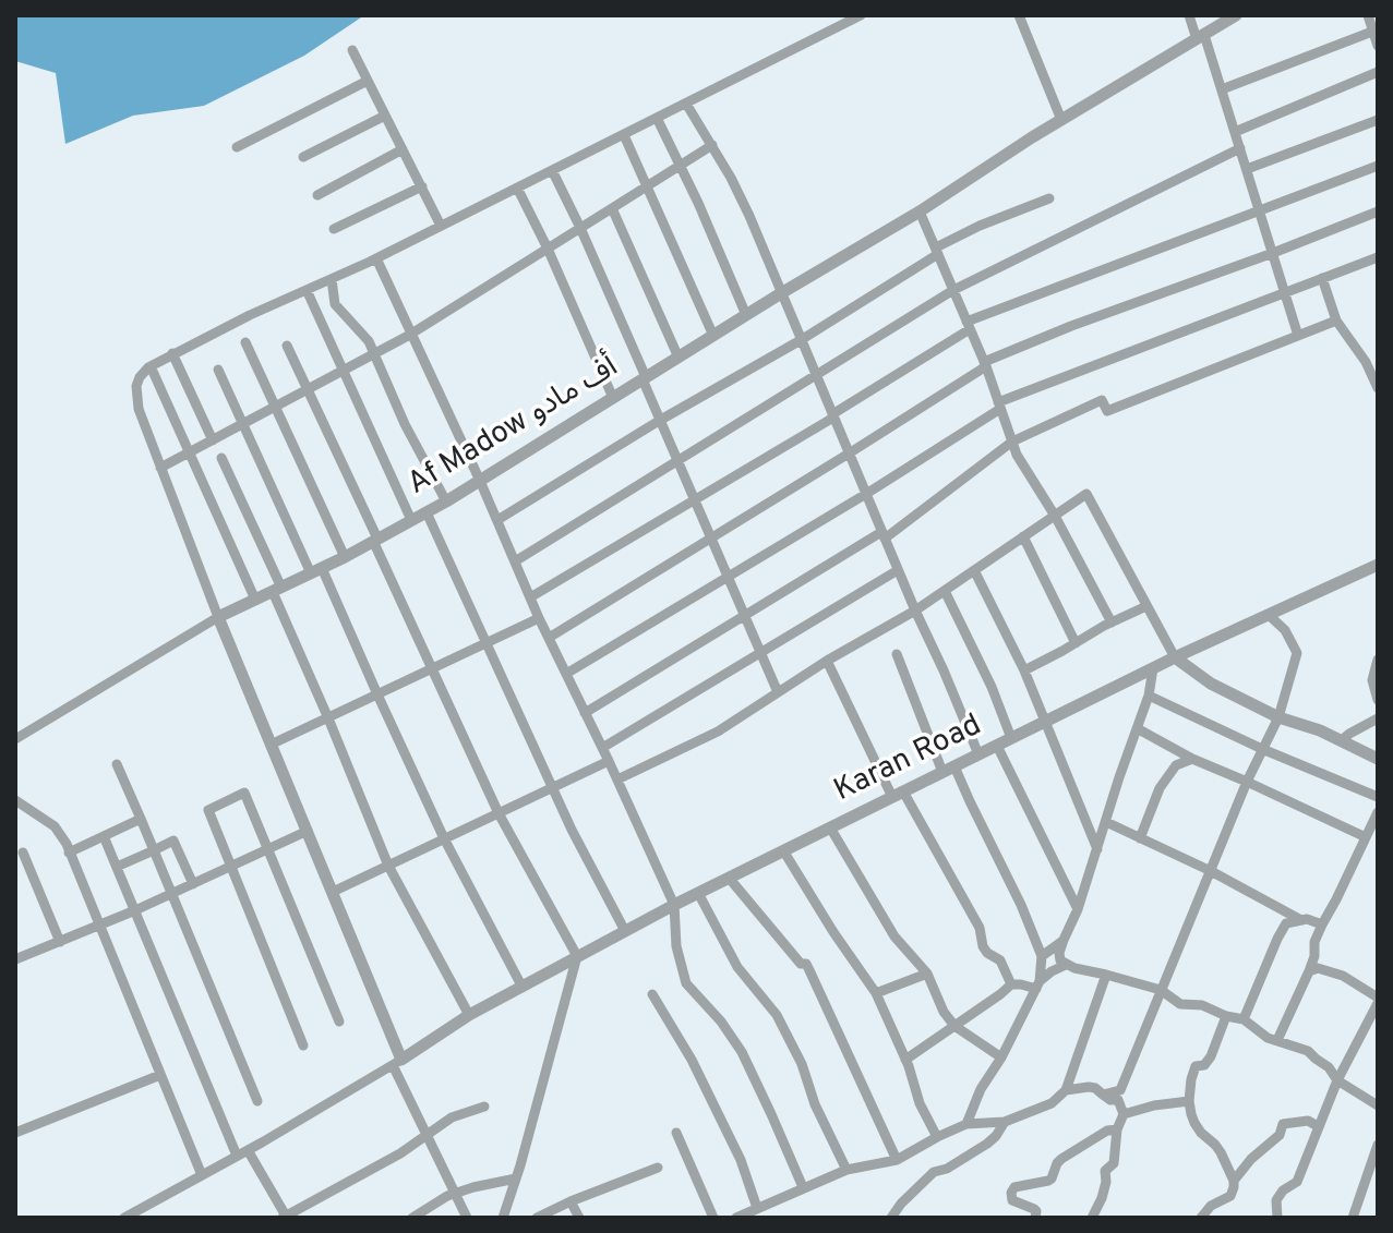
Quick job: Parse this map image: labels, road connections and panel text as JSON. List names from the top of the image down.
{
  "streets": {
    "street": ["Af Madow أف مادو", "Karan Road"]
  }
}
